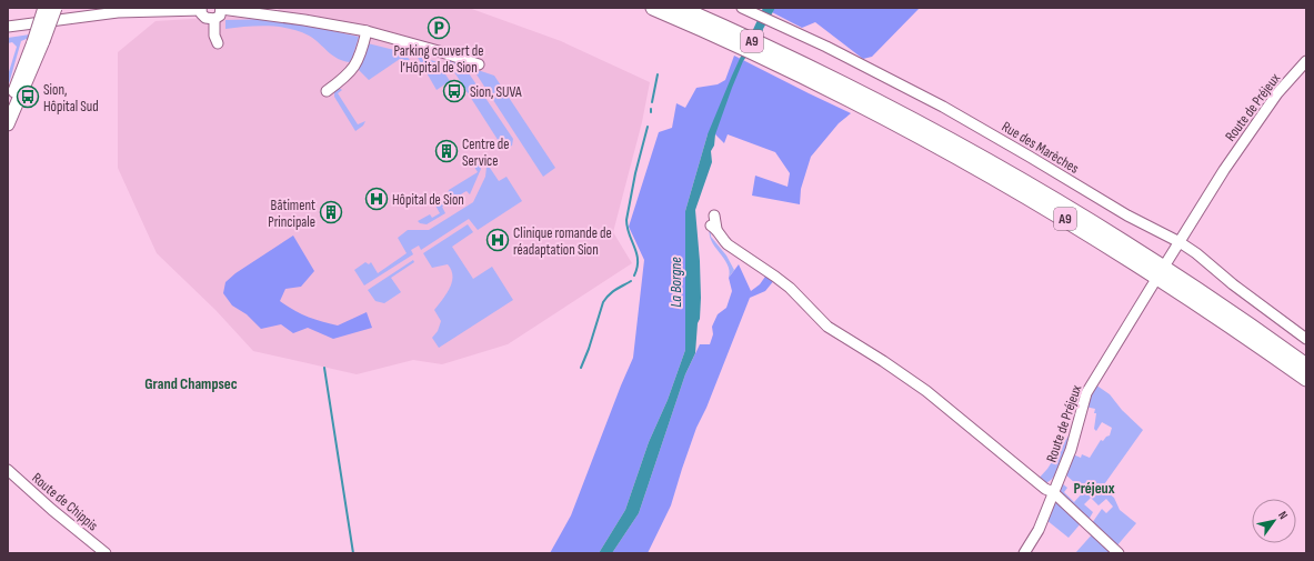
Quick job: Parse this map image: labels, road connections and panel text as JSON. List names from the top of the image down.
{
  "streets": {
    "highway": ["A9"],
    "street": ["Route de Préjeux", "Rue des Marèches", "Route de Chippis"]
  },
  "crossings": [
    ["Route de Préjeux", "Rue des Marèches"]
  ],
  "districts": ["Grand Champsec", "Préjeux"],
  "water": ["La Borgne"],
  "places": {
    "parking": ["Parking couvert de l’Hôpital de Sion"],
    "bus stop": ["Sion, SUVA", "Sion, Hôpital Sud"],
    "building": ["Centre de Service", "Bâtiment Principale"],
    "hospital": ["Hôpital de Sion", "Clinique romande de réadaptation Sion"]
  },
  "north": "top right"
}
